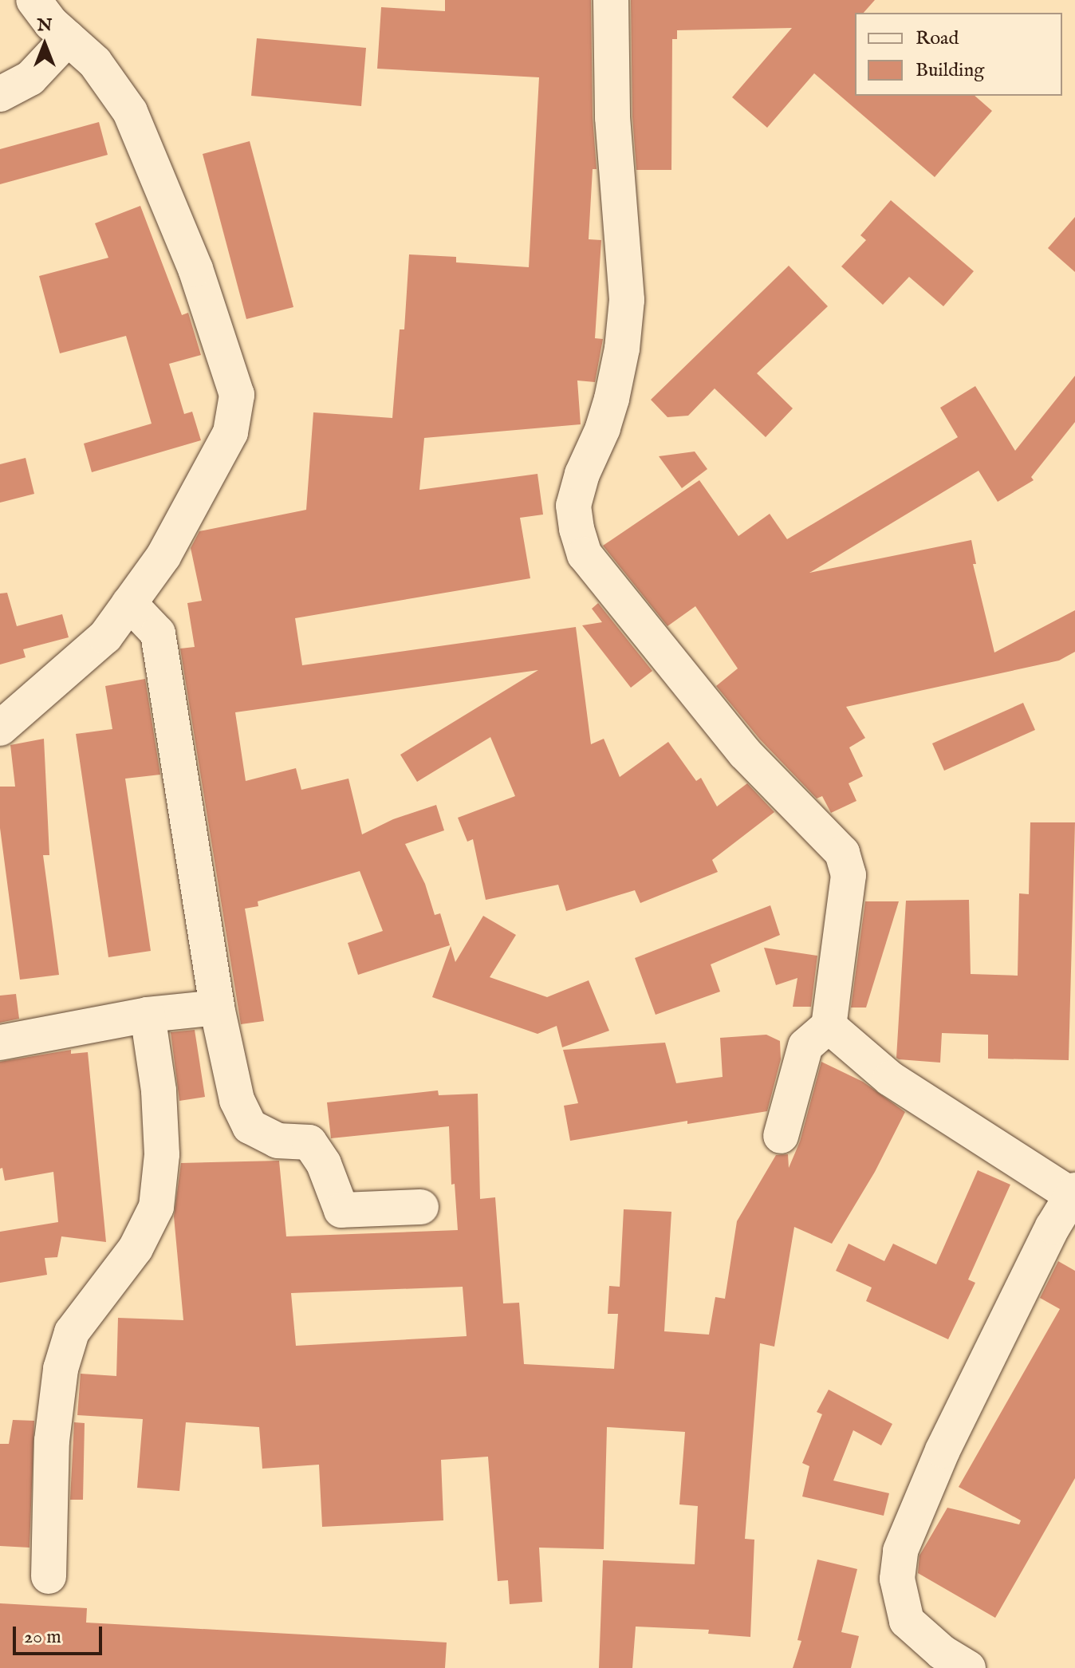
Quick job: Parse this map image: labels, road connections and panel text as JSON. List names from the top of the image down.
{
  "legend": ["Road", "Building"],
  "scale_bar": "20 m",
  "north": "top"
}
